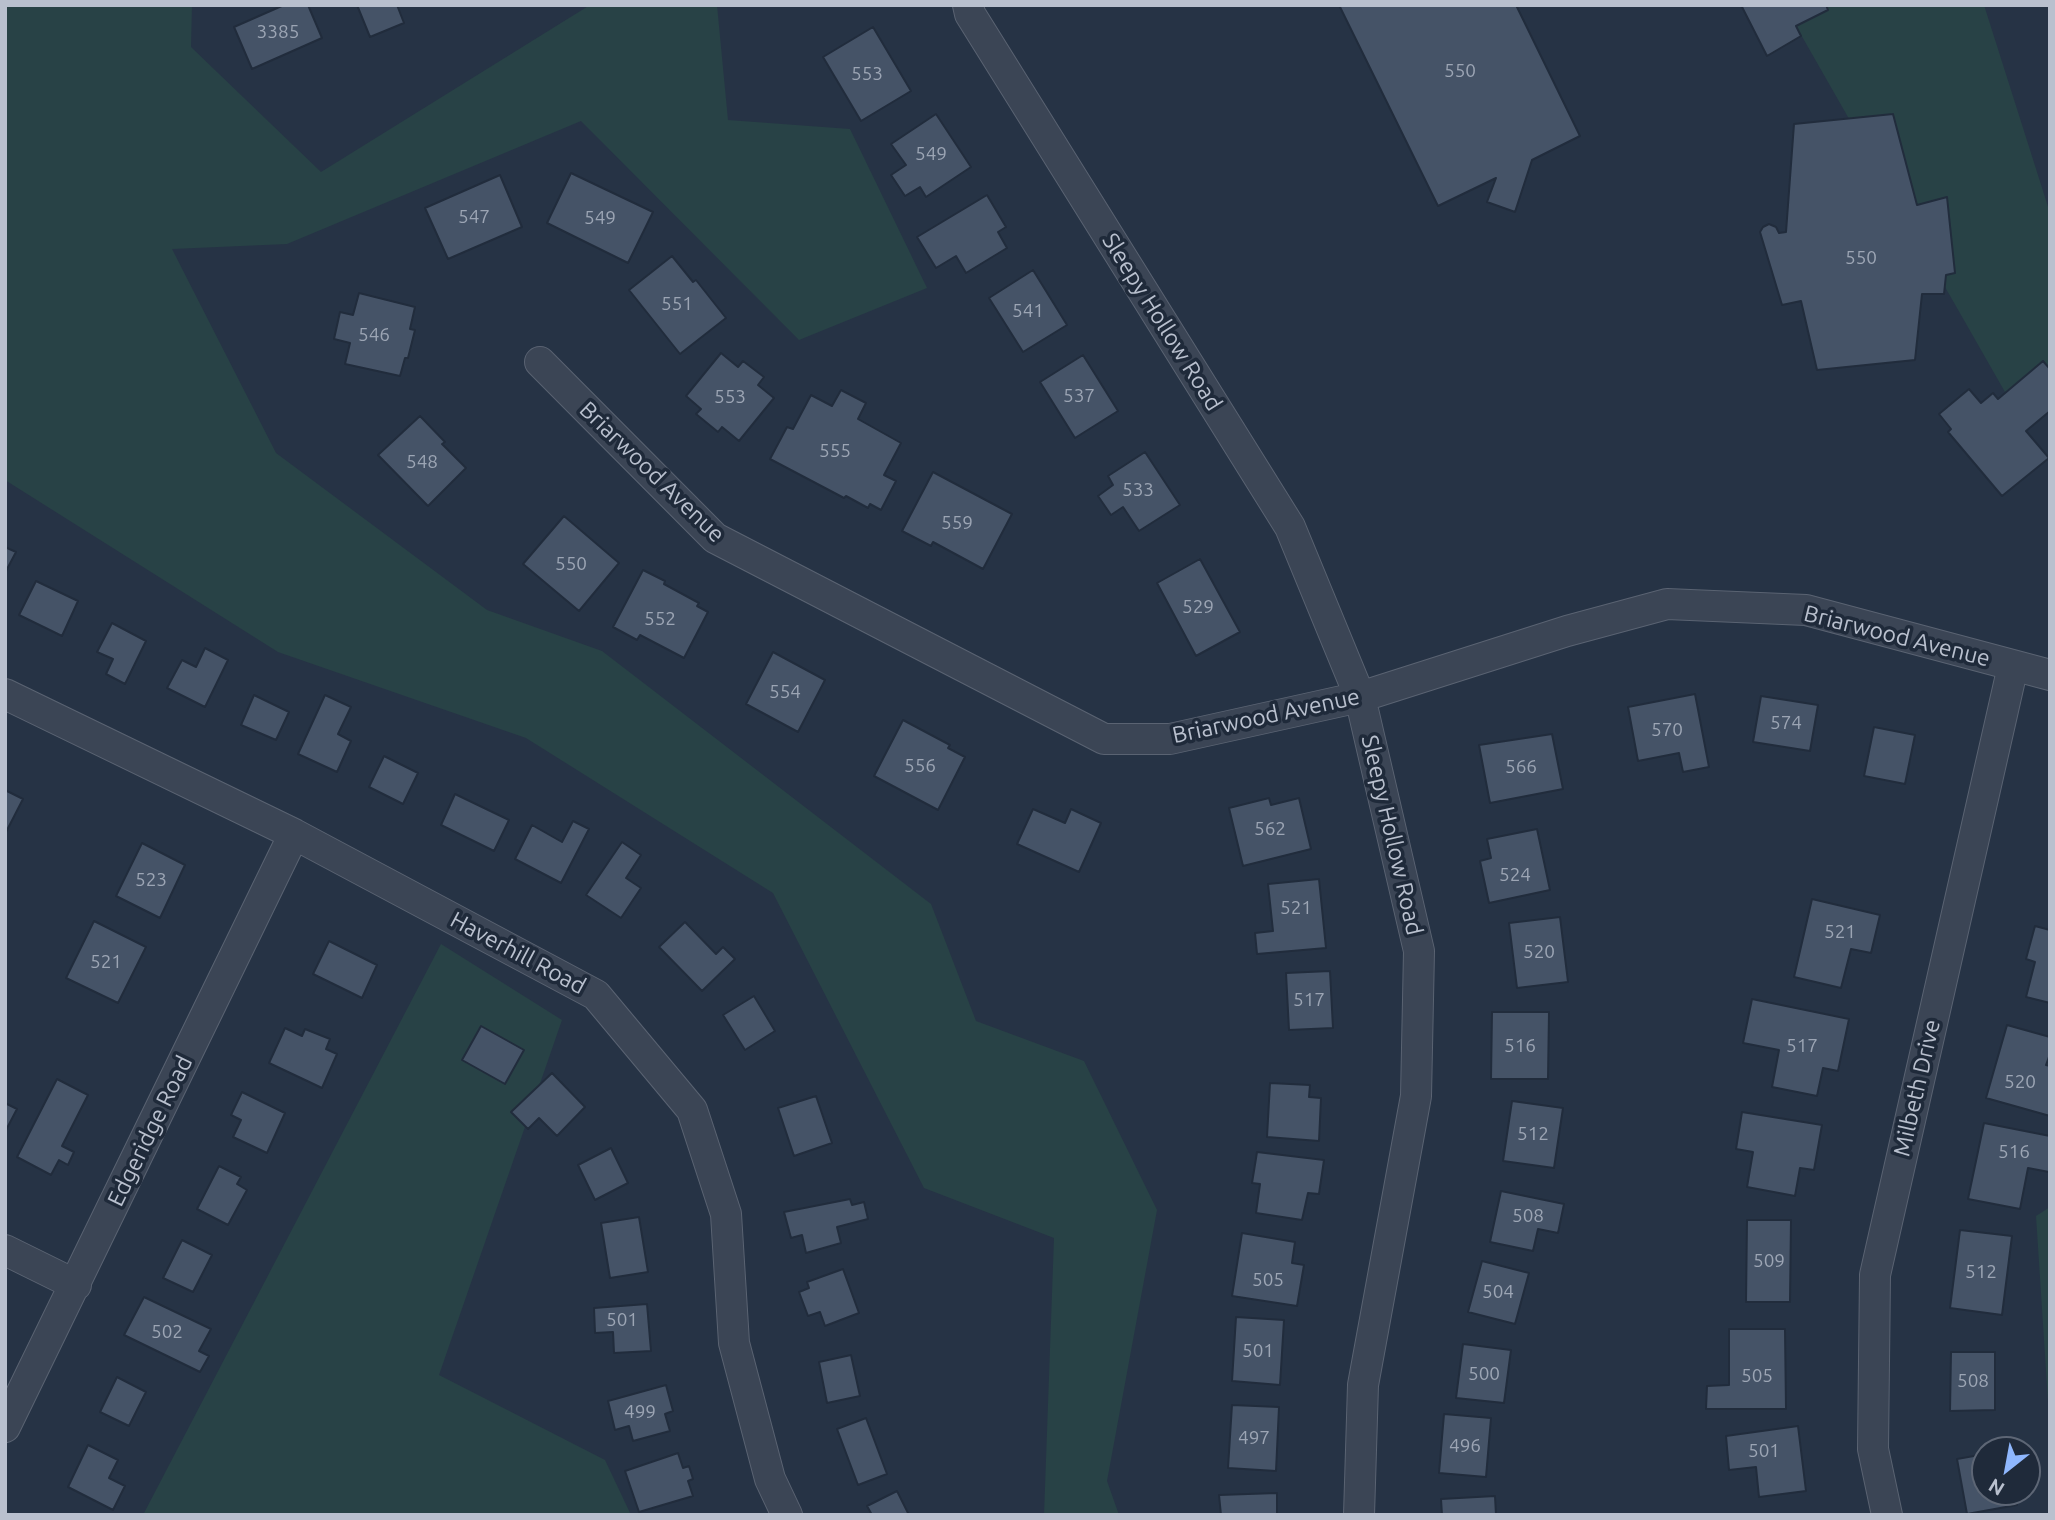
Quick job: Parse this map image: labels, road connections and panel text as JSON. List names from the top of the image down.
{
  "streets": {
    "street": [
      "Sleepy Hollow Road",
      "Briarwood Avenue",
      "Haverhill Road",
      "Milbeth Drive",
      "Edgeridge Road"
    ]
  },
  "crossings": [
    ["Sleepy Hollow Road", "Briarwood Avenue"],
    ["Briarwood Avenue", "Milbeth Drive"],
    ["Haverhill Road", "Edgeridge Road"]
  ],
  "house_numbers": [
    "3385",
    "550",
    "553",
    "549",
    "547",
    "549",
    "550",
    "551",
    "541",
    "546",
    "537",
    "553",
    "555",
    "548",
    "533",
    "559",
    "550",
    "529",
    "552",
    "554",
    "574",
    "570",
    "556",
    "566",
    "562",
    "524",
    "523",
    "521",
    "521",
    "520",
    "521",
    "517",
    "516",
    "517",
    "520",
    "512",
    "516",
    "508",
    "509",
    "512",
    "505",
    "504",
    "501",
    "502",
    "501",
    "500",
    "505",
    "508",
    "499",
    "497",
    "496",
    "501"
  ],
  "north": "bottom left"
}
